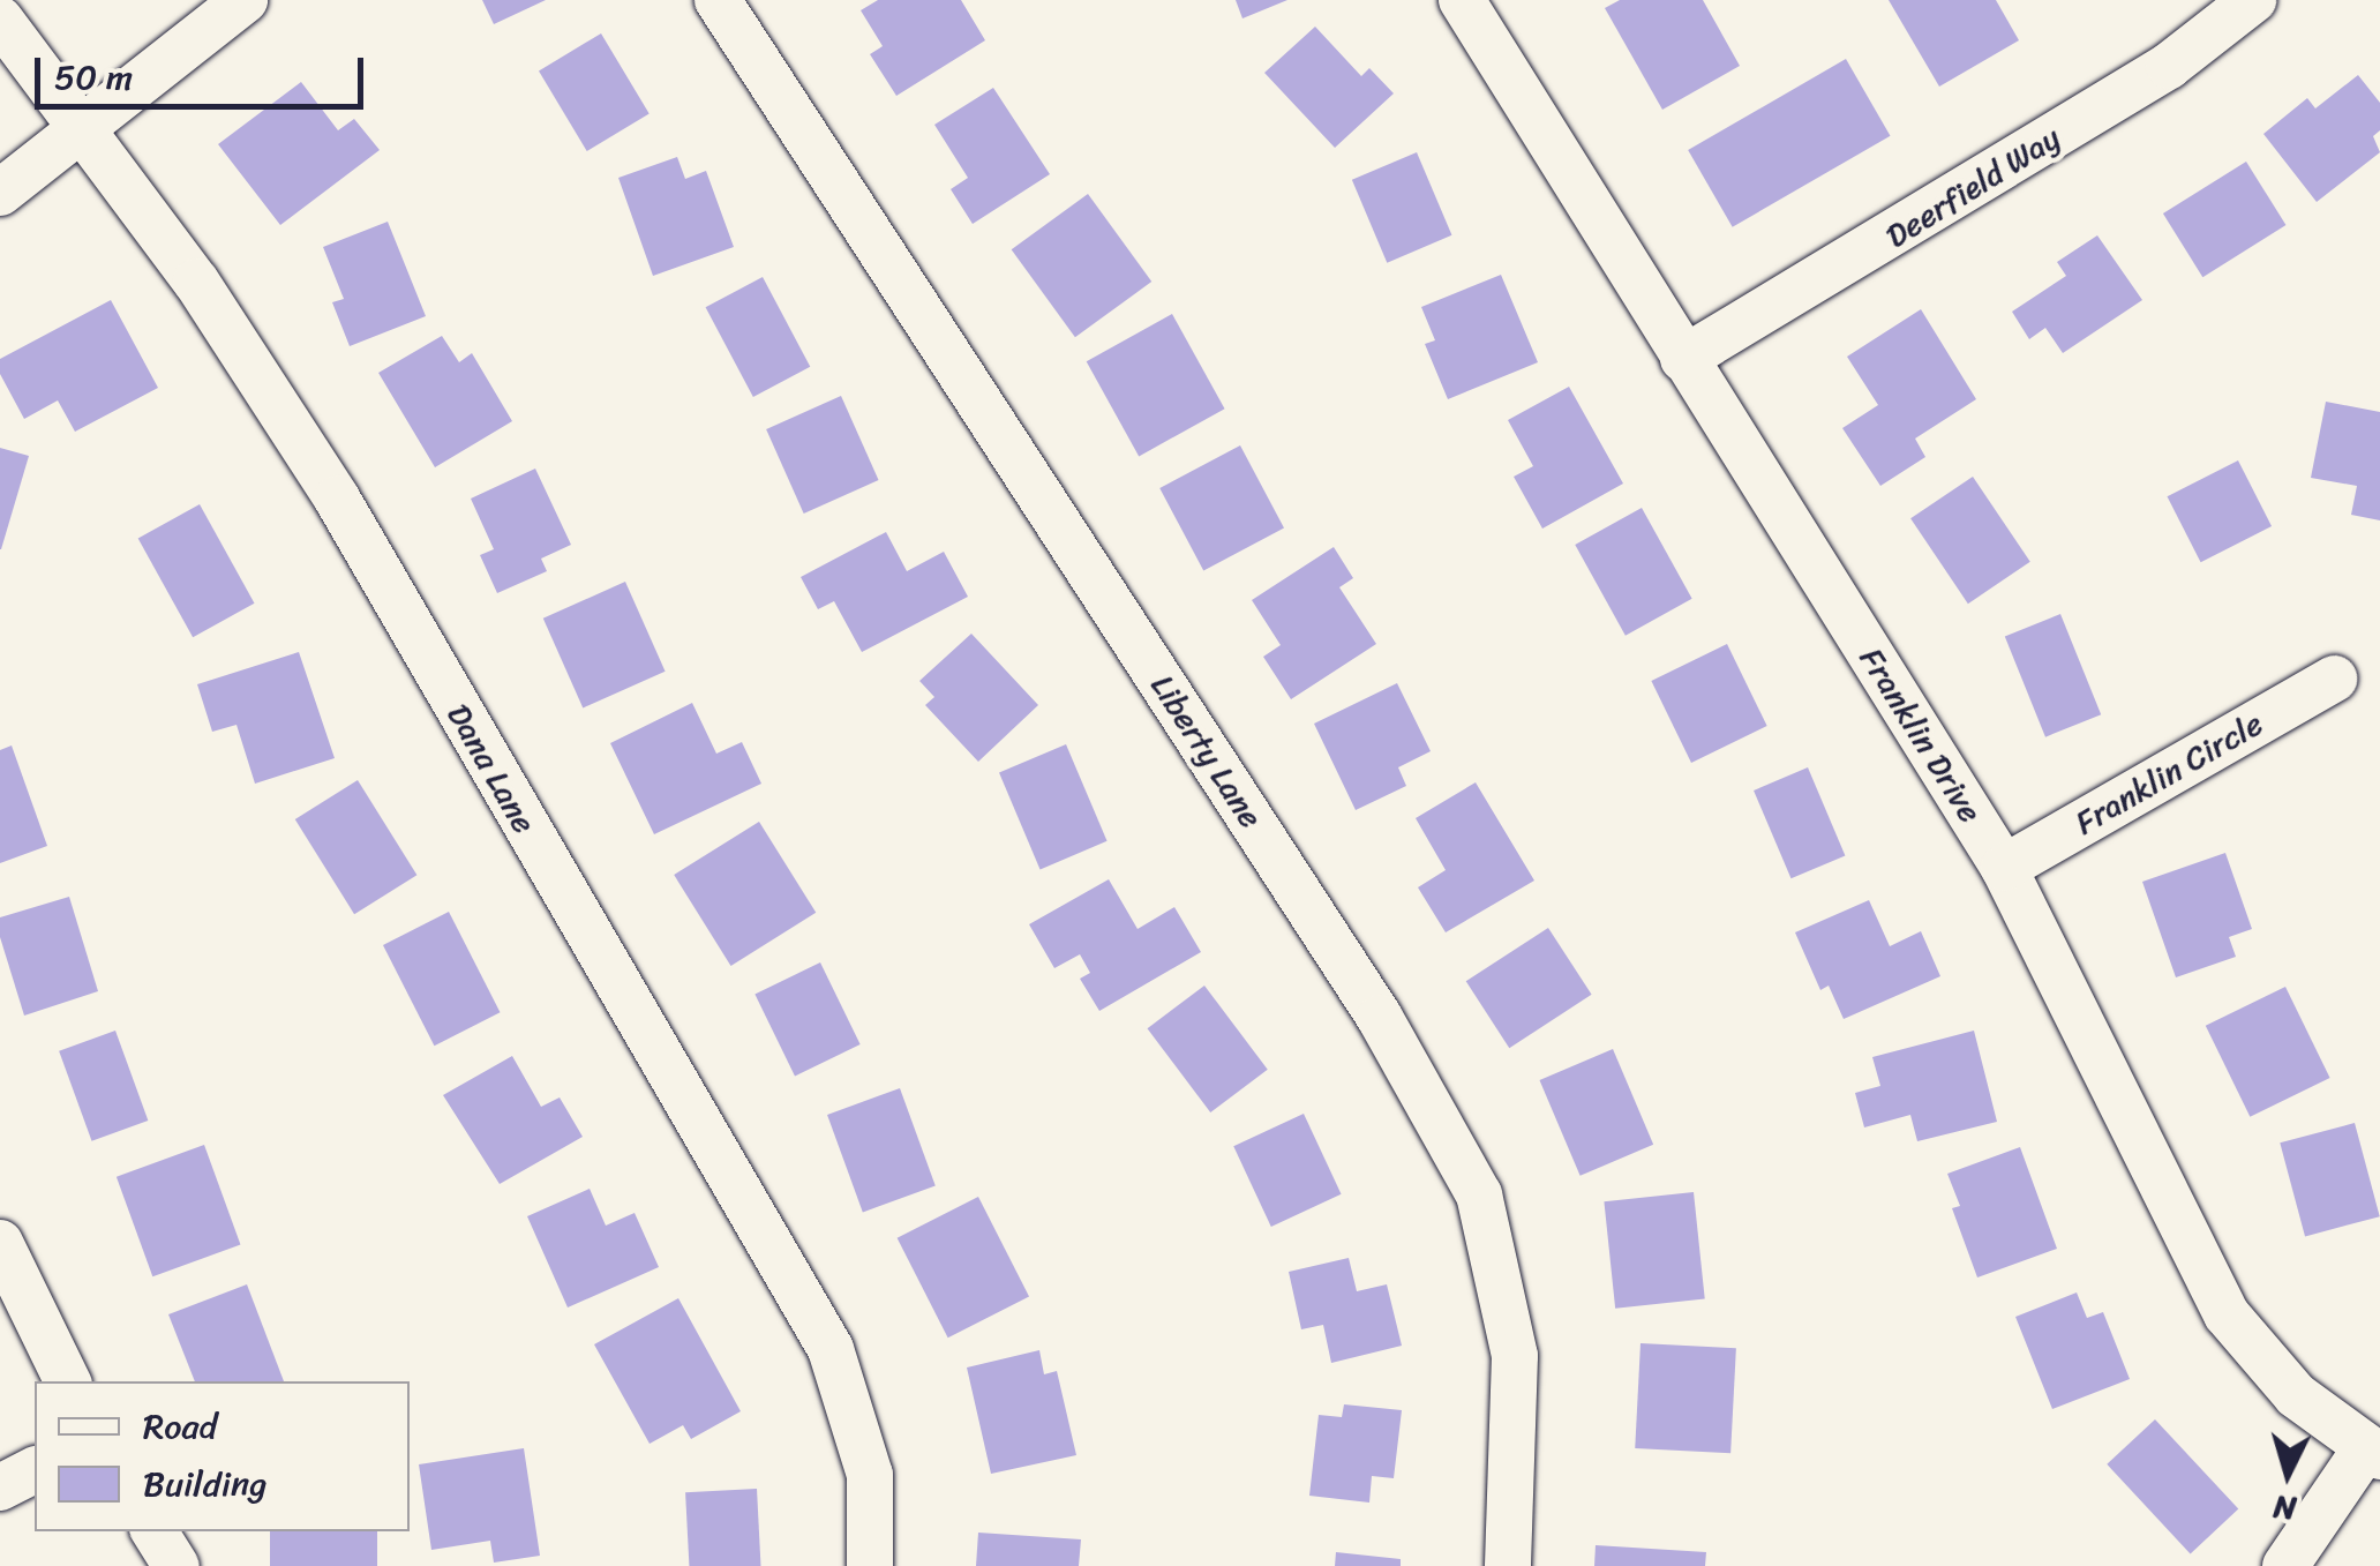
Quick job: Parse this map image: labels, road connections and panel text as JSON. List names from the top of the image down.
{
  "streets": {
    "street": [
      "Deerfield Way",
      "Franklin Drive",
      "Liberty Lane",
      "Dana Lane",
      "Franklin Circle"
    ]
  },
  "crossings": [
    ["Deerfield Way", "Franklin Drive"],
    ["Franklin Drive", "Franklin Circle"]
  ],
  "legend": ["Road", "Building"],
  "scale_bar": "50 m",
  "north": "bottom"
}
